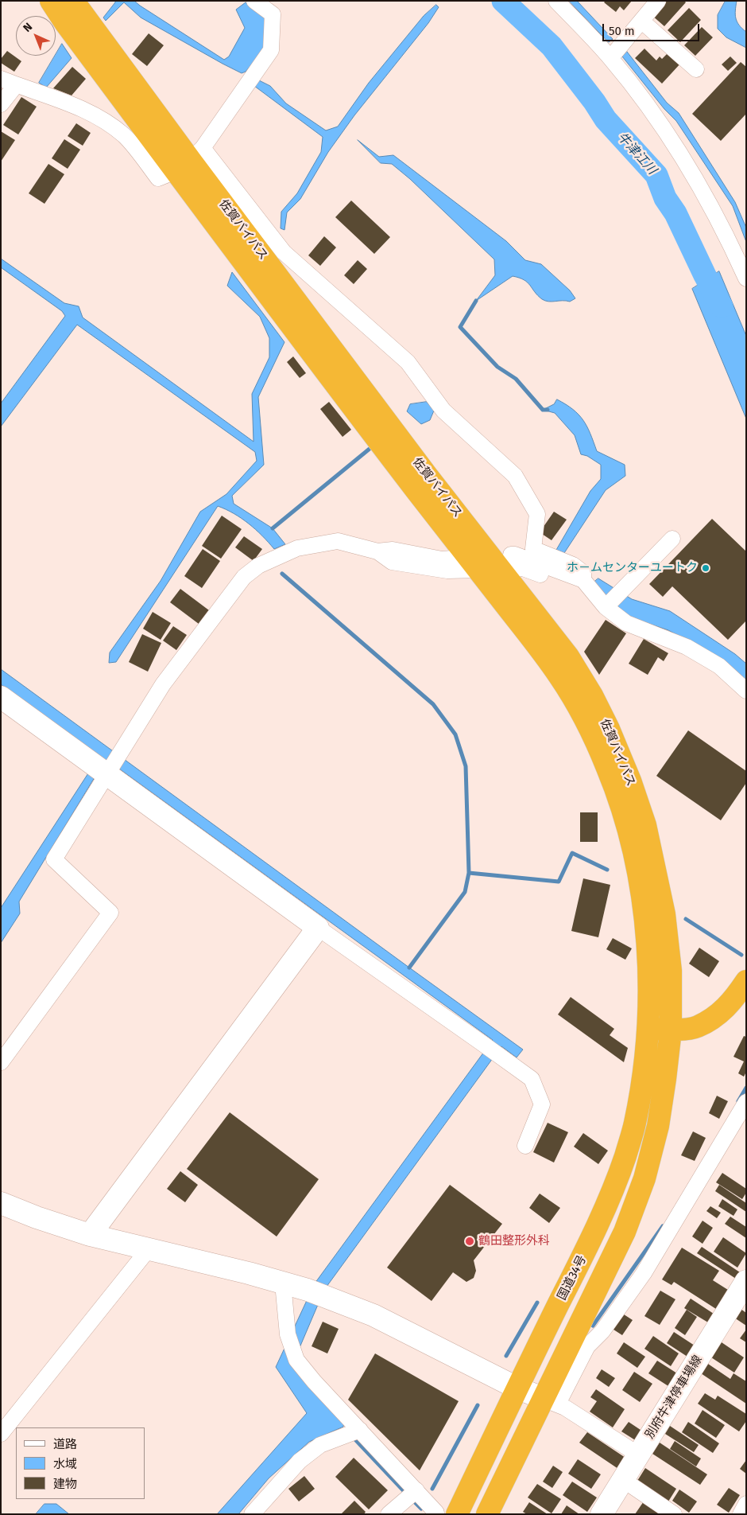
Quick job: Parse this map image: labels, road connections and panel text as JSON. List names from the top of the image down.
{
  "streets": {
    "highway": ["佐賀バイパス", "国道34号"],
    "street": ["別府牛津停車場線"]
  },
  "crossings": [
    ["佐賀バイパス", "国道34号"]
  ],
  "water": ["牛津江川"],
  "places": ["ホ－ムセンターユートク", "鶴田整形外科"],
  "legend": ["道路", "水域", "建物"],
  "scale_bar": "50 m",
  "north": "top left"
}
